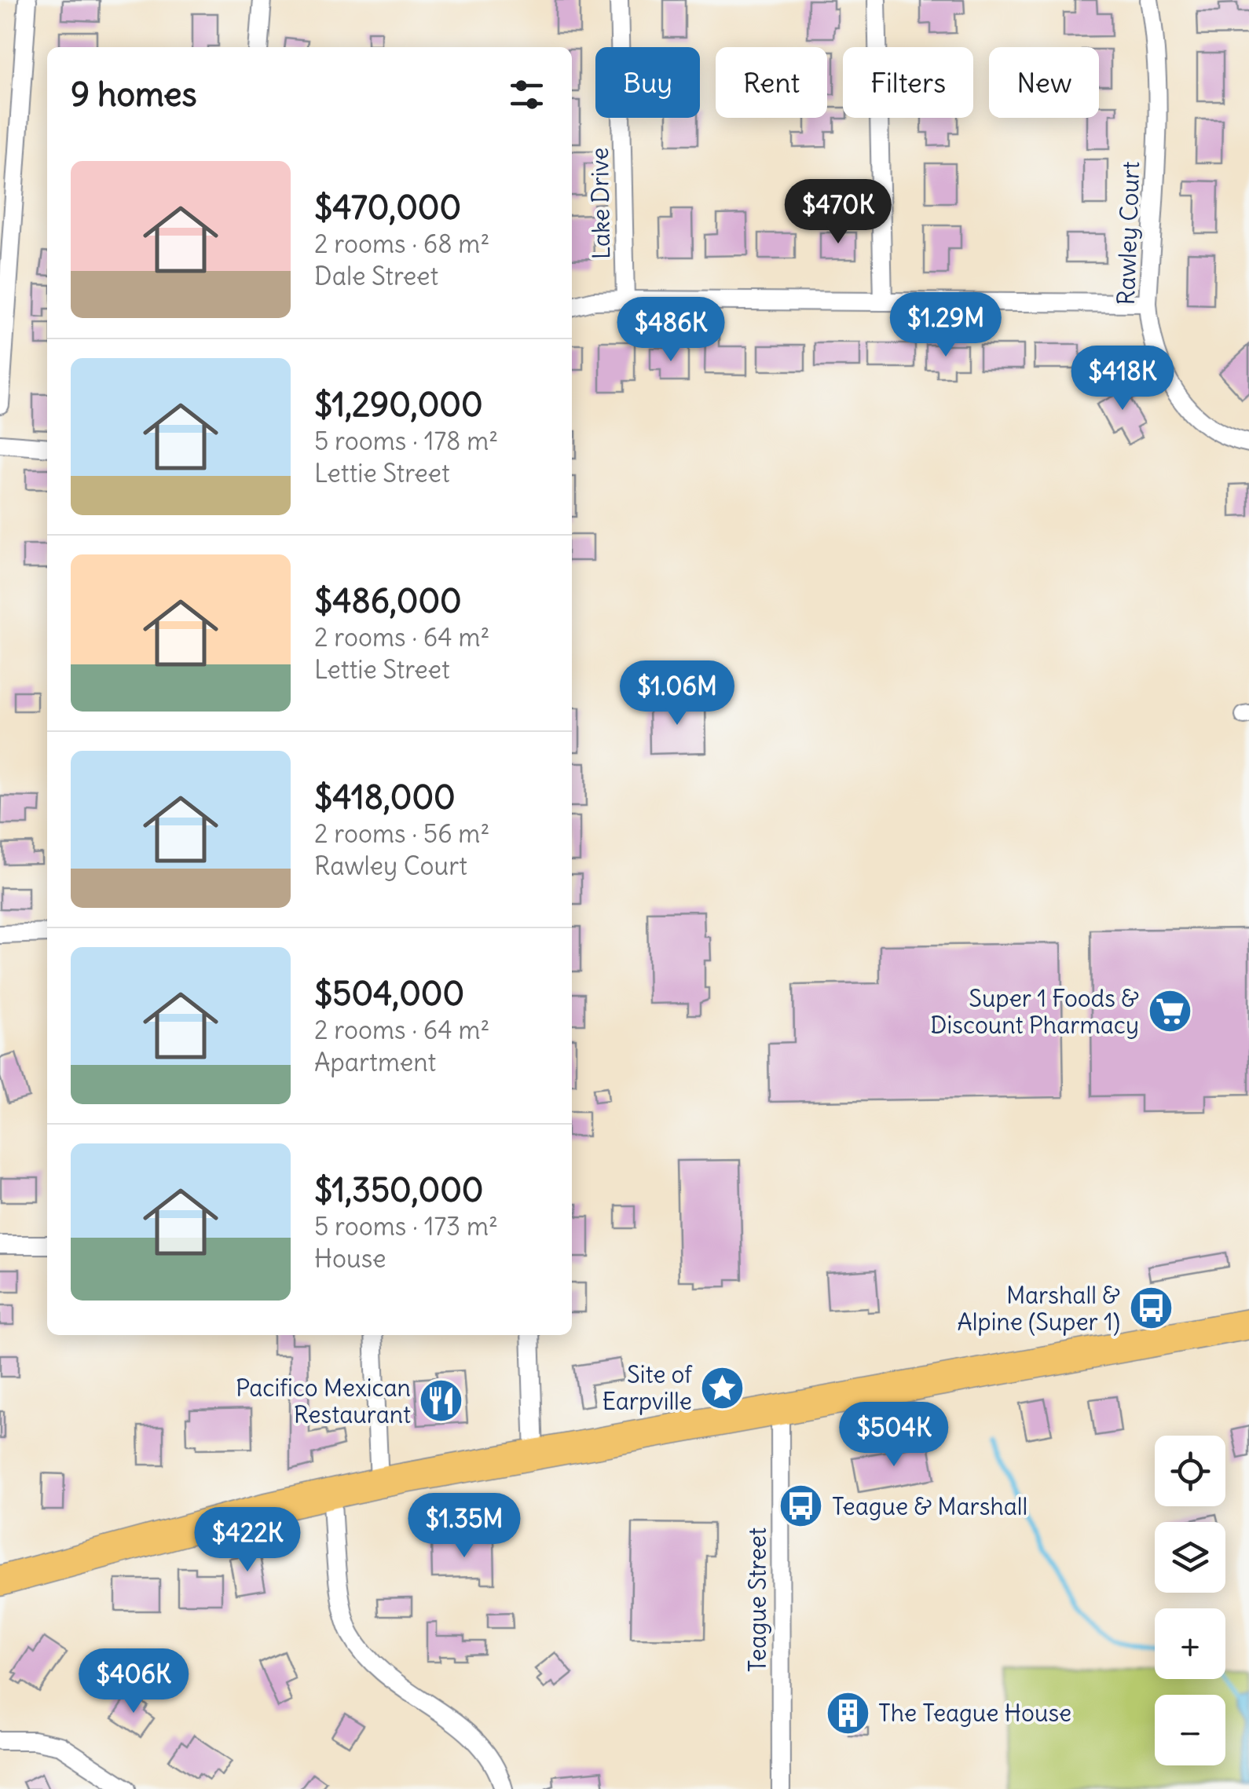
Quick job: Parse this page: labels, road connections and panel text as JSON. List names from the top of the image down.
{
  "streets": {
    "street": ["Lake Drive", "Rawley Court", "Teague Street"]
  },
  "places": {
    "supermarket": ["Super 1 Foods & Discount Pharmacy"],
    "bus stop": ["Marshall & Alpine (Super 1)", "Teague & Marshall"],
    "place": ["Site of Earpville"],
    "restaurant": ["Pacifico Mexican Restaurant"],
    "building": ["The Teague House"]
  },
  "page": {
    "chip": [
      "Buy",
      "Rent",
      "Filters",
      "New"
    ],
    "heading": "9 homes",
    "list": [
      {
        "name": "$470,000",
        "note": "2 rooms · 68 m² · Dale Street"
      },
      {
        "name": "$1,290,000",
        "note": "5 rooms · 178 m² · Lettie Street"
      },
      {
        "name": "$486,000",
        "note": "2 rooms · 64 m² · Lettie Street"
      },
      {
        "name": "$418,000",
        "note": "2 rooms · 56 m² · Rawley Court"
      },
      {
        "name": "$504,000",
        "note": "2 rooms · 64 m² · Apartment"
      },
      {
        "name": "$1,350,000",
        "note": "5 rooms · 173 m² · House"
      }
    ],
    "price": [
      "$470K",
      "$1.29M",
      "$486K",
      "$418K",
      "$1.06M",
      "$504K",
      "$1.35M",
      "$422K",
      "$406K"
    ],
    "map_buttons": ["+", "−"]
  }
}
